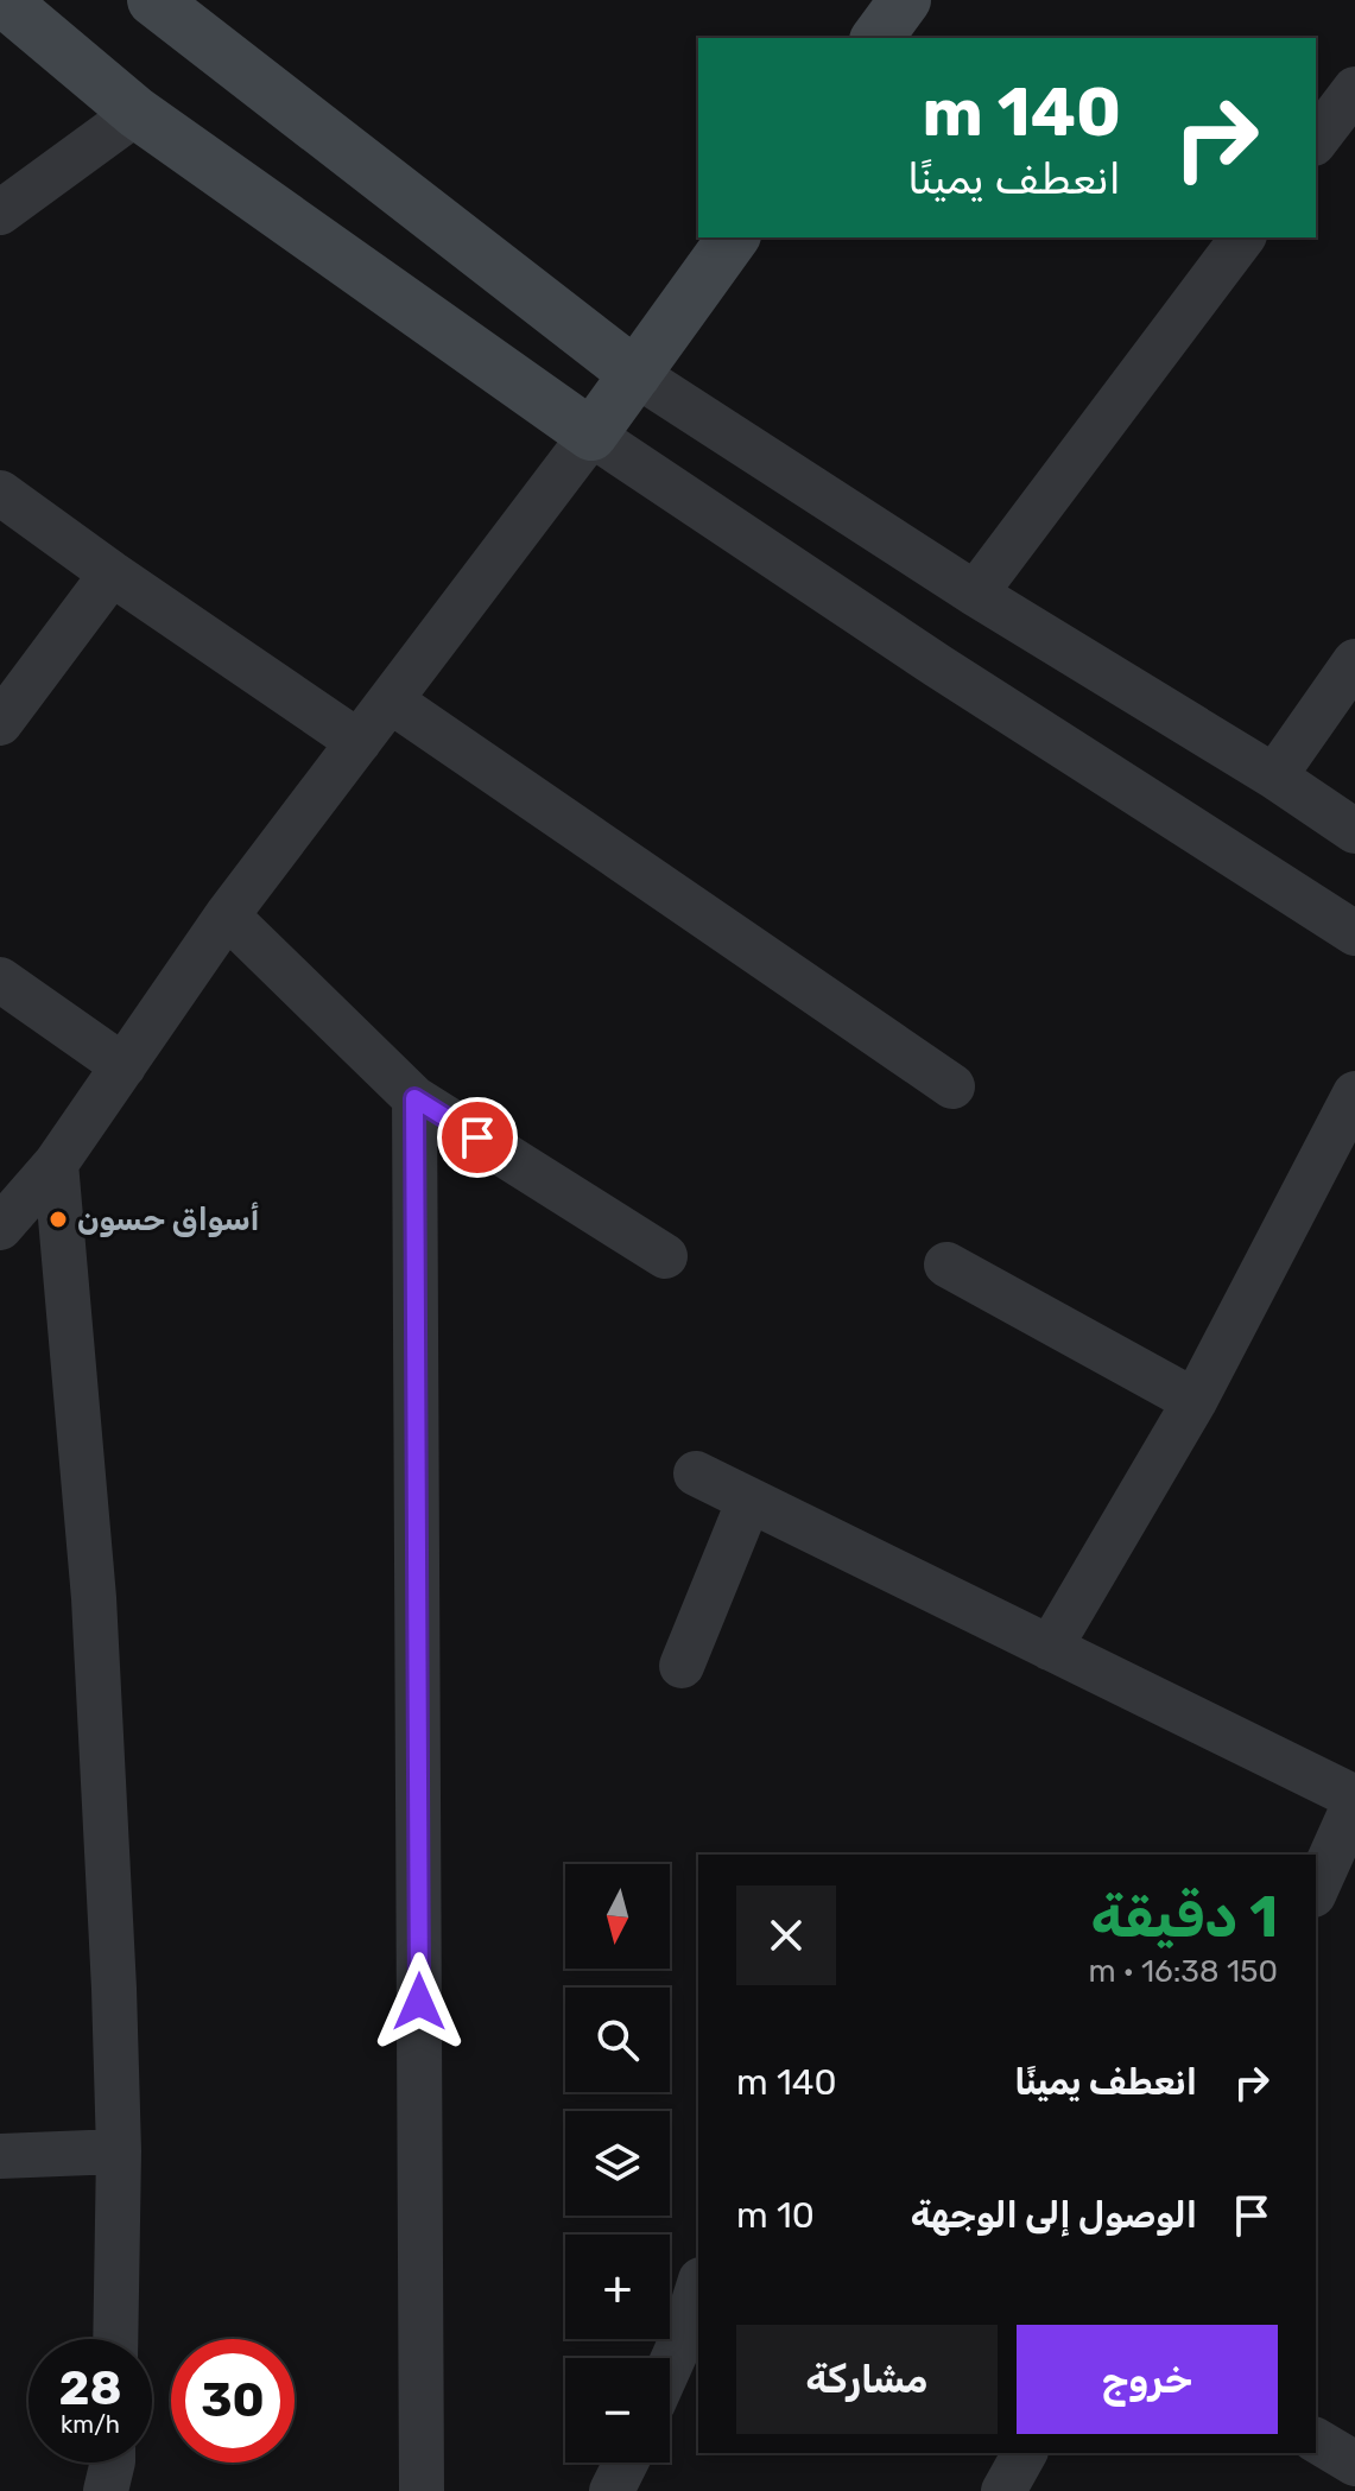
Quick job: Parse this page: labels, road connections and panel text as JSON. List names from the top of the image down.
{
  "places": ["أسواق حسون"],
  "north": "bottom",
  "page": {
    "turn": ["140 m", "انعطف يمينًا"],
    "heading": ["1 دقيقة", "150 m · 16:38"],
    "map_buttons": ["+", "−"],
    "list": [
      {
        "name": "انعطف يمينًا",
        "value": "140 m"
      },
      {
        "name": "الوصول إلى الوجهة",
        "value": "10 m"
      }
    ],
    "buttons": ["خروج", "مشاركة"],
    "speed": "28 km/h",
    "limit": "30"
  }
}
